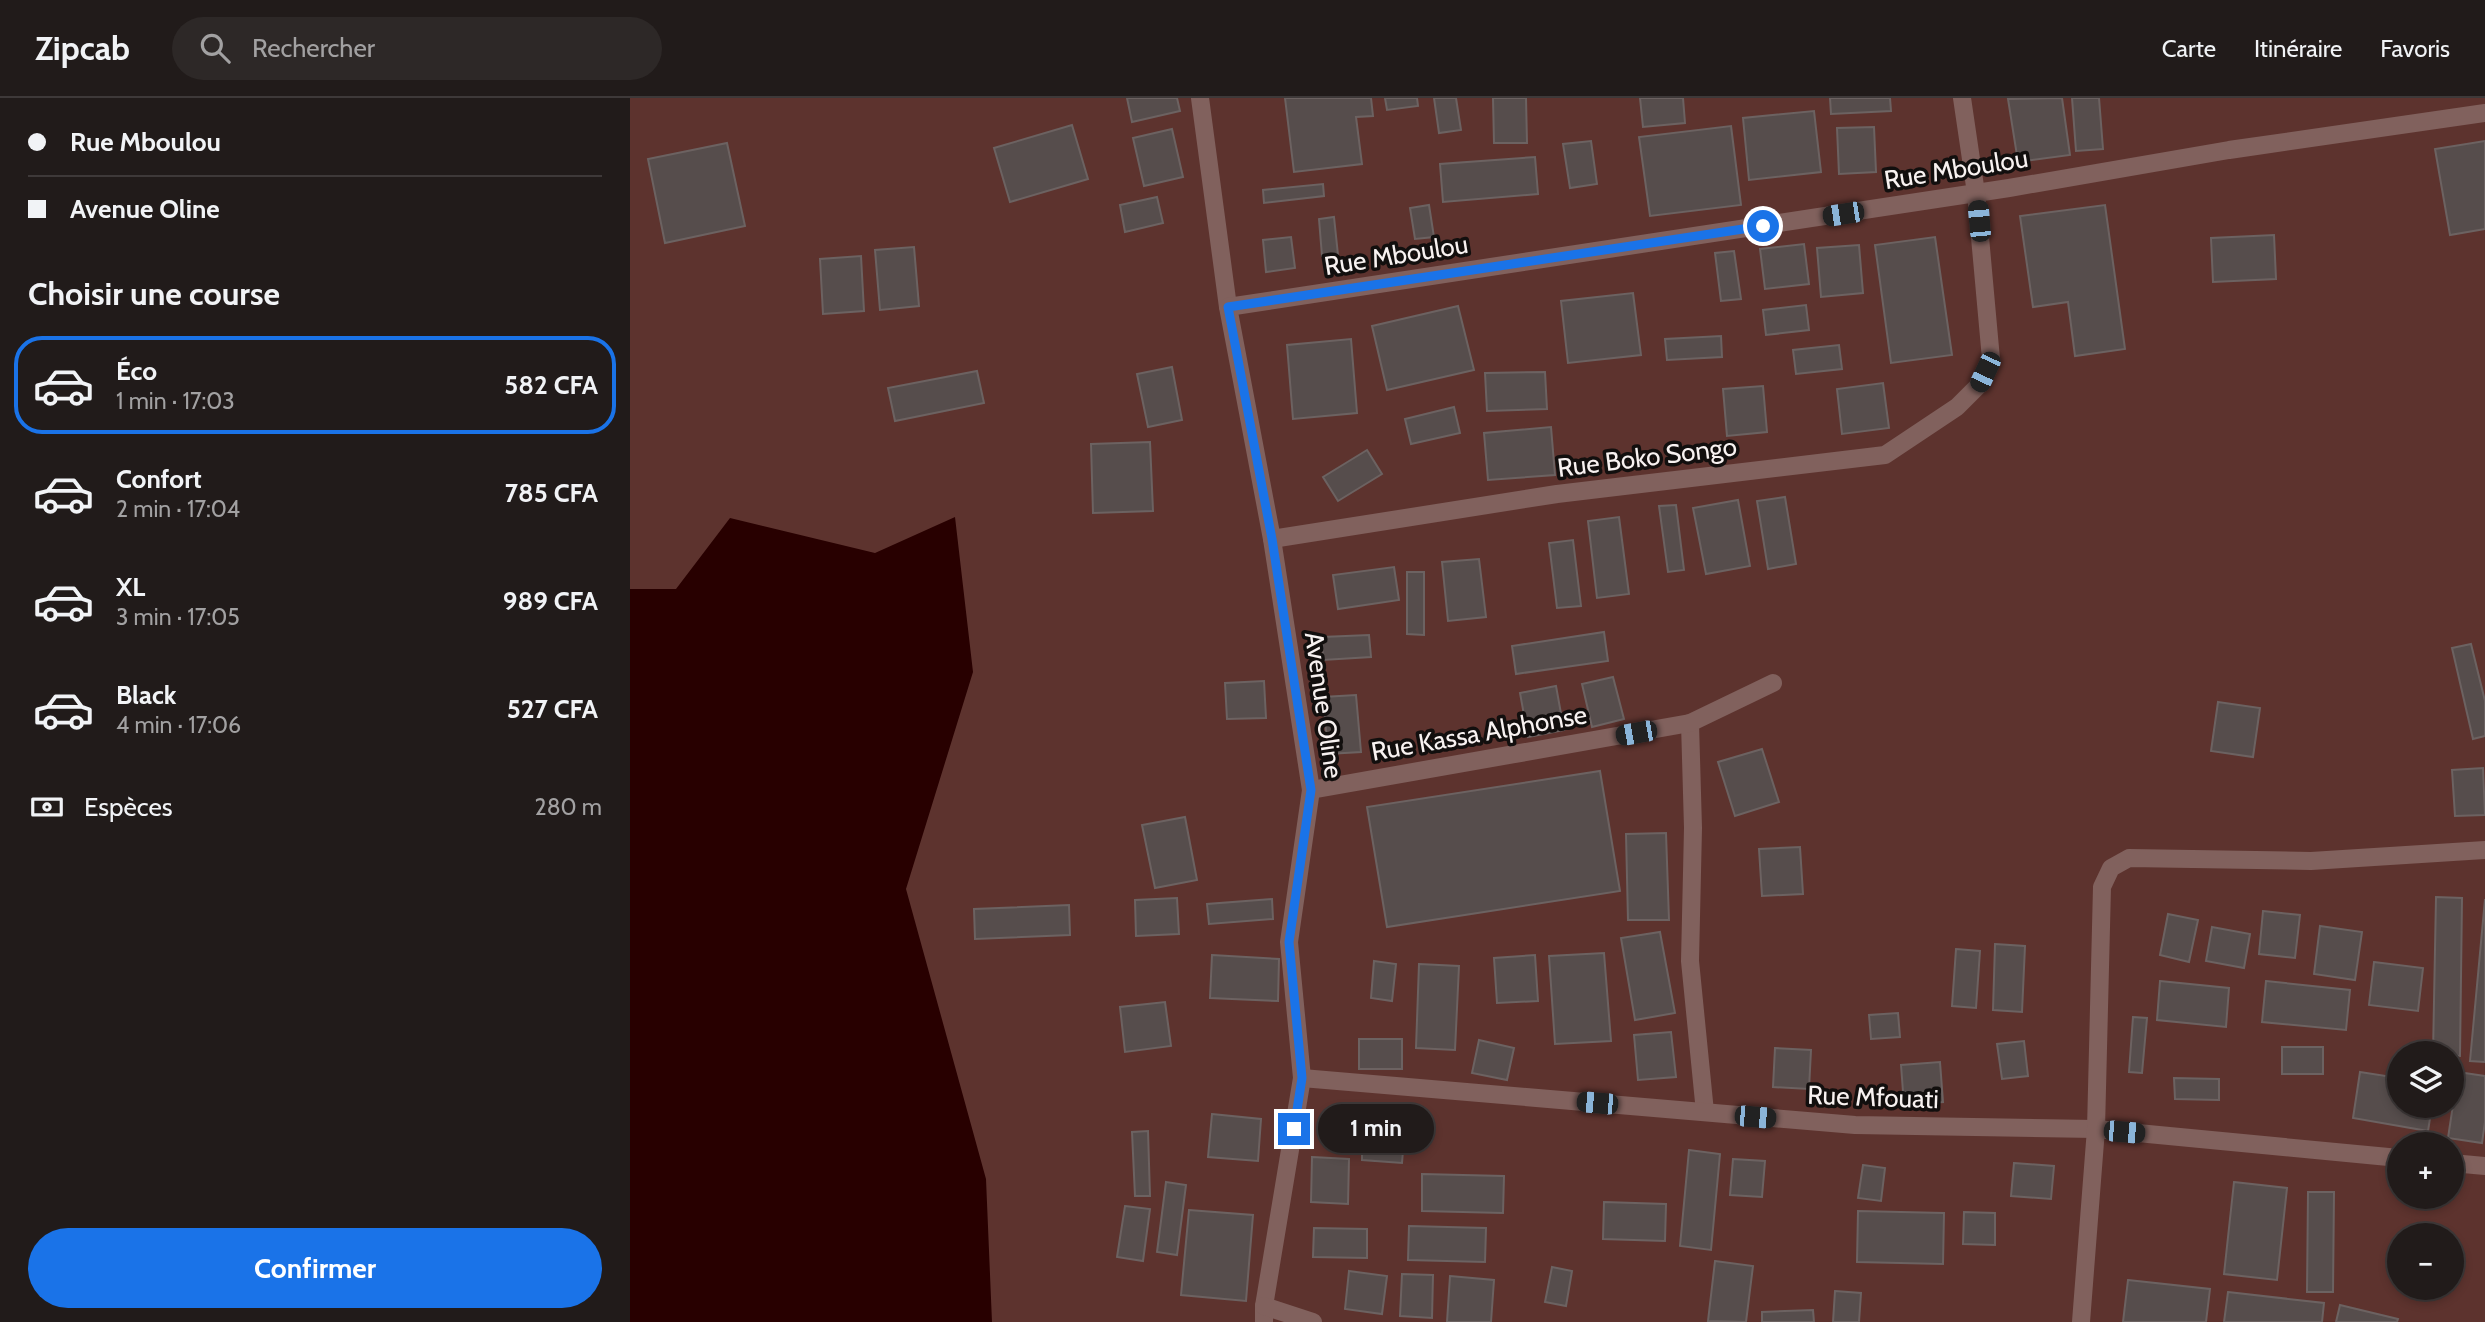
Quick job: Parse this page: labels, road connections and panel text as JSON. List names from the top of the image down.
{
  "streets": {
    "street": [
      "Rue Mboulou",
      "Rue Boko Songo",
      "Avenue Oline",
      "Rue Kassa Alphonse",
      "Rue Mfouati"
    ]
  },
  "crossings": [
    ["Rue Mboulou", "Rue Boko Songo"],
    ["Rue Mboulou", "Avenue Oline"],
    ["Rue Boko Songo", "Avenue Oline"],
    ["Avenue Oline", "Rue Kassa Alphonse"],
    ["Avenue Oline", "Rue Mfouati"]
  ],
  "page": {
    "header": "Zipcab",
    "search": "Rechercher",
    "nav": ["Carte", "Itinéraire", "Favoris"],
    "banner": ["Rue Mboulou", "Avenue Oline"],
    "heading": "Choisir une course",
    "list": [
      {
        "name": "Éco",
        "note": "1 min · 17:03",
        "value": "582 CFA"
      },
      {
        "name": "Confort",
        "note": "2 min · 17:04",
        "value": "785 CFA"
      },
      {
        "name": "XL",
        "note": "3 min · 17:05",
        "value": "989 CFA"
      },
      {
        "name": "Black",
        "note": "4 min · 17:06",
        "value": "527 CFA"
      }
    ],
    "pay": ["Espèces", "280 m"],
    "map_buttons": ["+", "−"],
    "bubble": "1 min",
    "buttons": "Confirmer"
  }
}
